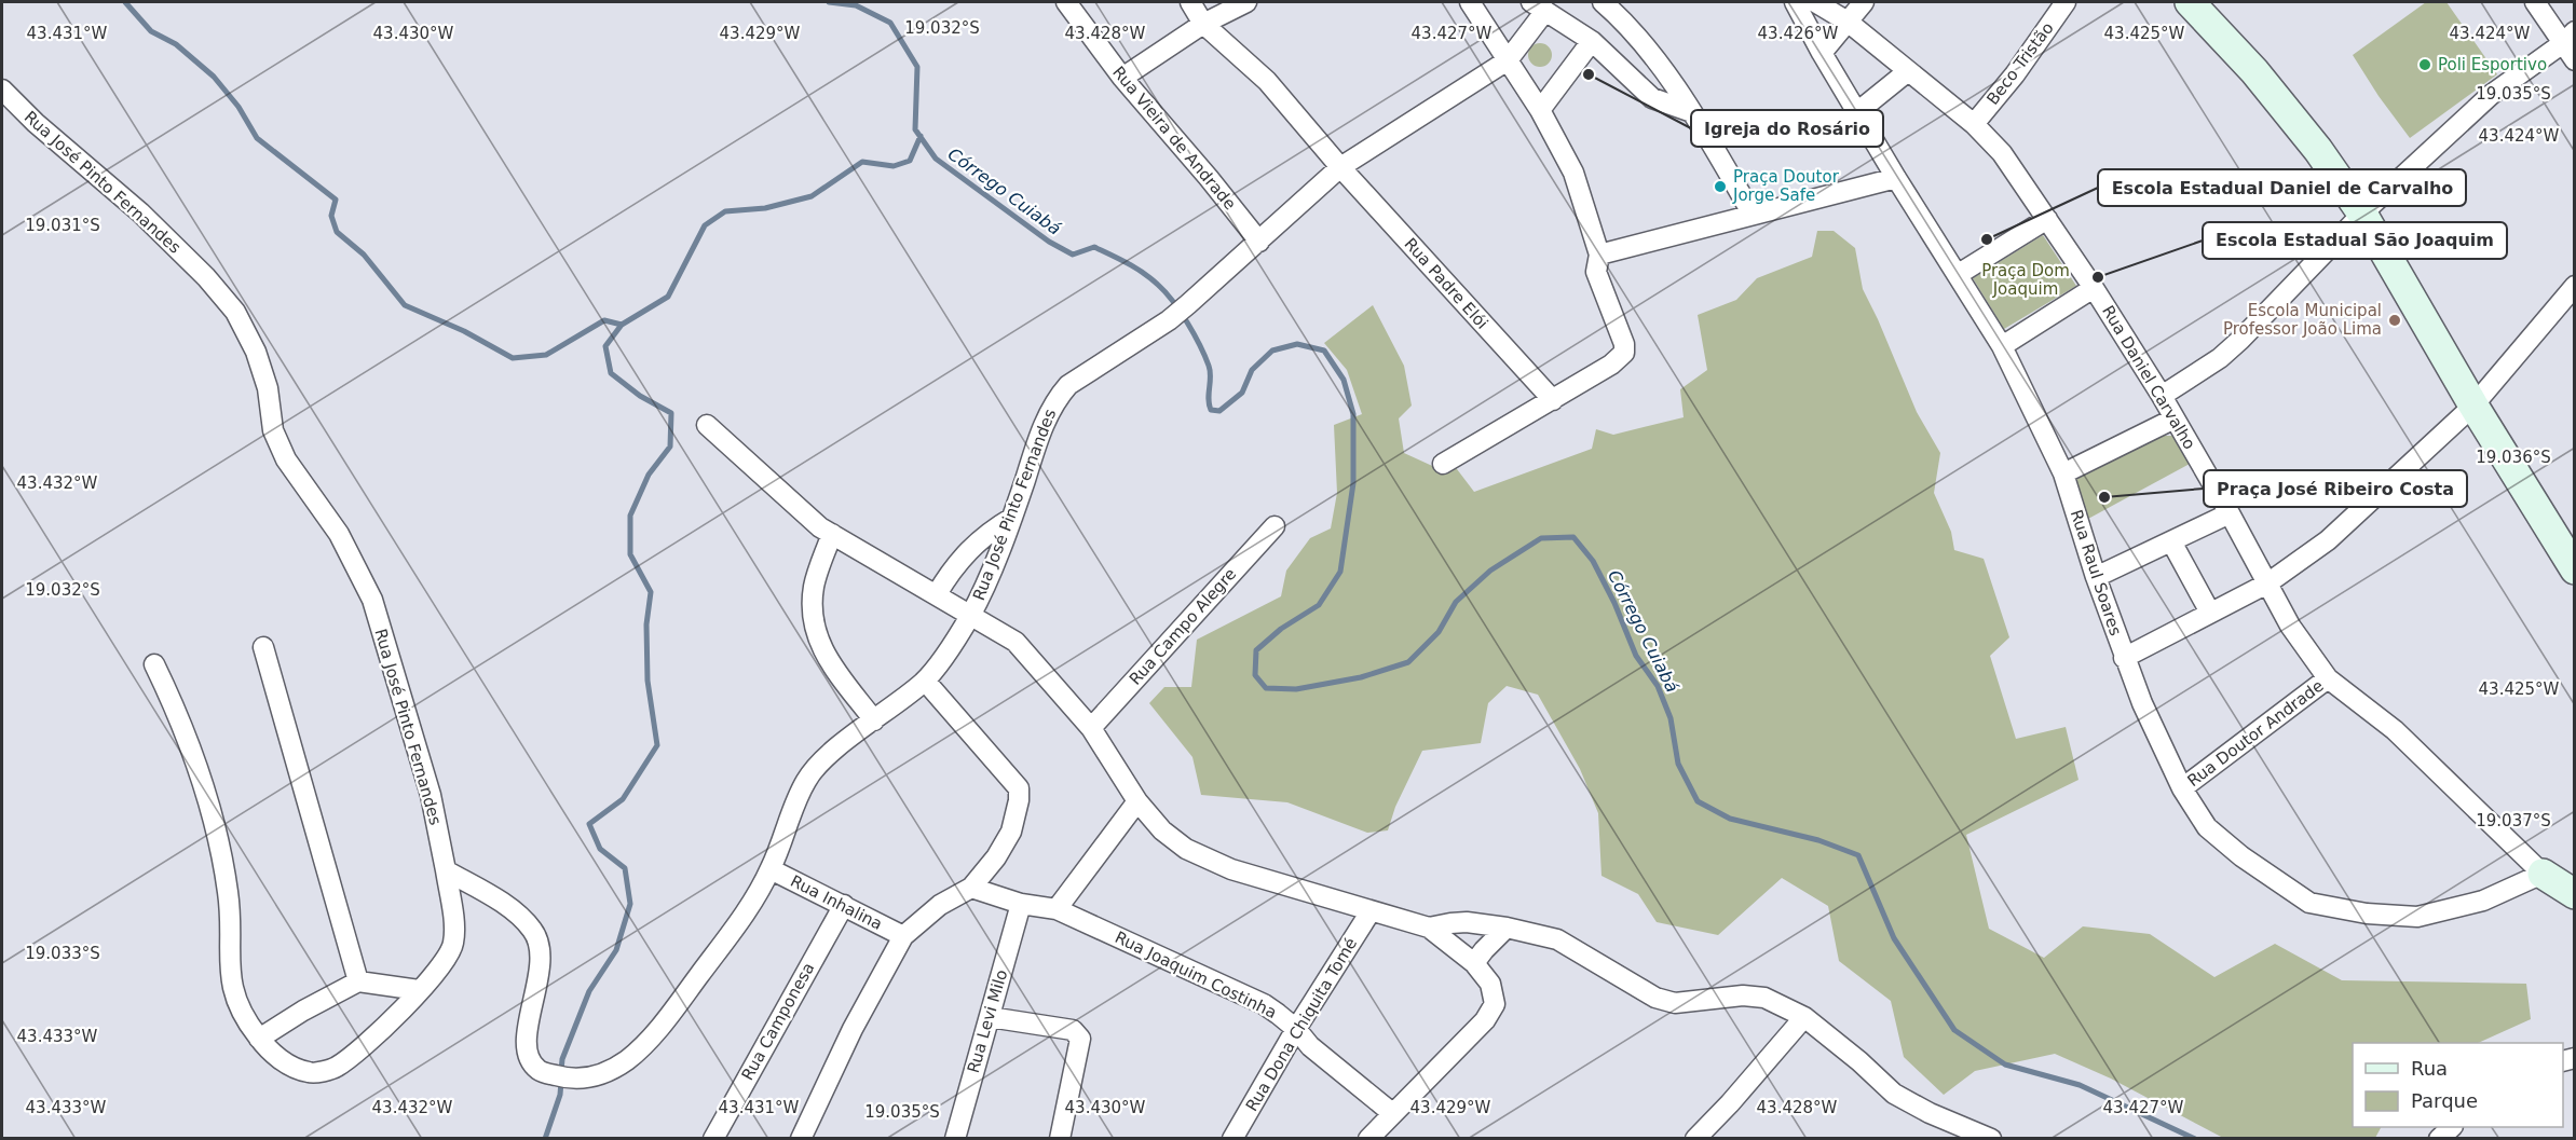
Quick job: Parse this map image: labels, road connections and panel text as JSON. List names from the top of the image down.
{
  "streets": {
    "street": [
      "Beco Tristão",
      "Rua Vieira de Andrade",
      "Rua José Pinto Fernandes",
      "Rua Padre Elói",
      "Rua Daniel Carvalho",
      "Rua Raul Soares",
      "Rua Campo Alegre",
      "Rua Doutor Andrade",
      "Rua Inhalina",
      "Rua Joaquim Costinha",
      "Rua Camponesa",
      "Rua Levi Milo",
      "Rua Dona Chiquita Tomé"
    ]
  },
  "crossings": [
    ["Beco Tristão", "Rua Daniel Carvalho"],
    ["Rua Vieira de Andrade", "Rua José Pinto Fernandes"],
    ["Rua José Pinto Fernandes", "Rua Padre Elói"],
    ["Rua José Pinto Fernandes", "Rua Inhalina"],
    ["Rua Daniel Carvalho", "Rua Raul Soares"],
    ["Rua Daniel Carvalho", "Rua Doutor Andrade"],
    ["Rua Raul Soares", "Rua Doutor Andrade"],
    ["Rua Inhalina", "Rua Camponesa"],
    ["Rua Joaquim Costinha", "Rua Levi Milo"],
    ["Rua Joaquim Costinha", "Rua Dona Chiquita Tomé"]
  ],
  "water": ["Córrego Cuiabá"],
  "parks": ["Praça Dom Joaquim"],
  "places": [
    "Poli Esportivo",
    "Igreja do Rosário",
    "Praça Doutor Jorge Safe",
    "Escola Estadual Daniel de Carvalho",
    "Escola Estadual São Joaquim",
    "Escola Municipal Professor João Lima",
    "Praça José Ribeiro Costa"
  ],
  "legend": ["Rua", "Parque"],
  "coordinates": [
    "19.032°S",
    "43.429°W",
    "43.431°W",
    "43.430°W",
    "43.428°W",
    "43.427°W",
    "43.426°W",
    "43.425°W",
    "43.424°W",
    "19.035°S",
    "19.031°S",
    "19.036°S",
    "43.432°W",
    "19.037°S",
    "19.033°S",
    "43.433°W"
  ]
}
